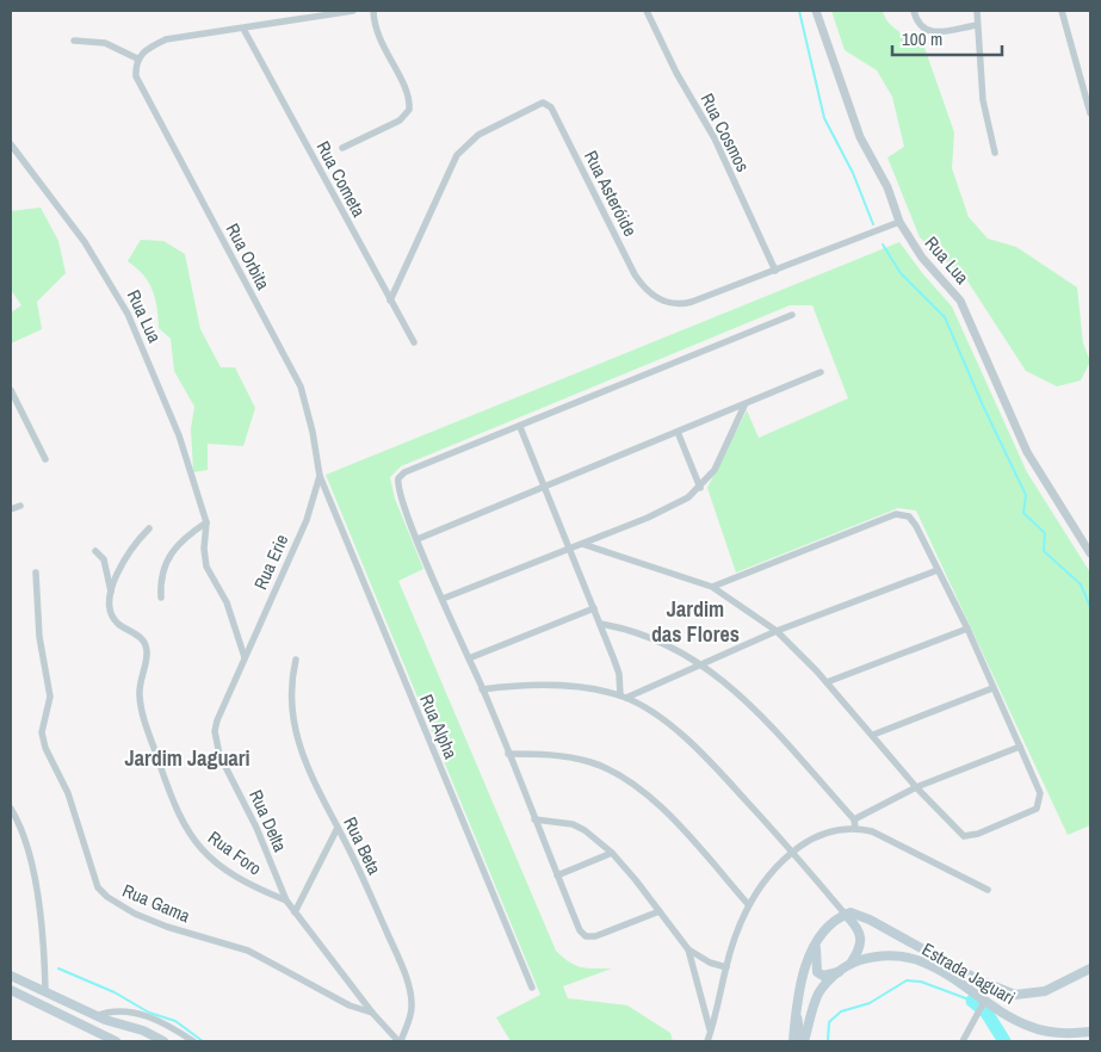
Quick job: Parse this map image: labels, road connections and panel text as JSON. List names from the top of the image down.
{
  "streets": {
    "main road": ["Estrada Jaguari"],
    "street": [
      "Rua Cosmos",
      "Rua Cometa",
      "Rua Asteróide",
      "Rua Orbita",
      "Rua Lua",
      "Rua Erie",
      "Rua Alpha",
      "Rua Delta",
      "Rua Beta",
      "Rua Foro",
      "Rua Gama"
    ]
  },
  "crossings": [
    ["Rua Cosmos", "Rua Asteróide"],
    ["Rua Cometa", "Rua Asteróide"],
    ["Rua Asteróide", "Rua Lua"],
    ["Rua Orbita", "Rua Erie"],
    ["Rua Orbita", "Rua Alpha"],
    ["Rua Erie", "Rua Alpha"],
    ["Rua Erie", "Rua Delta"],
    ["Rua Delta", "Rua Foro"],
    ["Rua Delta", "Rua Gama"],
    ["Rua Beta", "Rua Gama"]
  ],
  "districts": ["Jardim das Flores", "Jardim Jaguari"],
  "scale_bar": "100 m"
}
